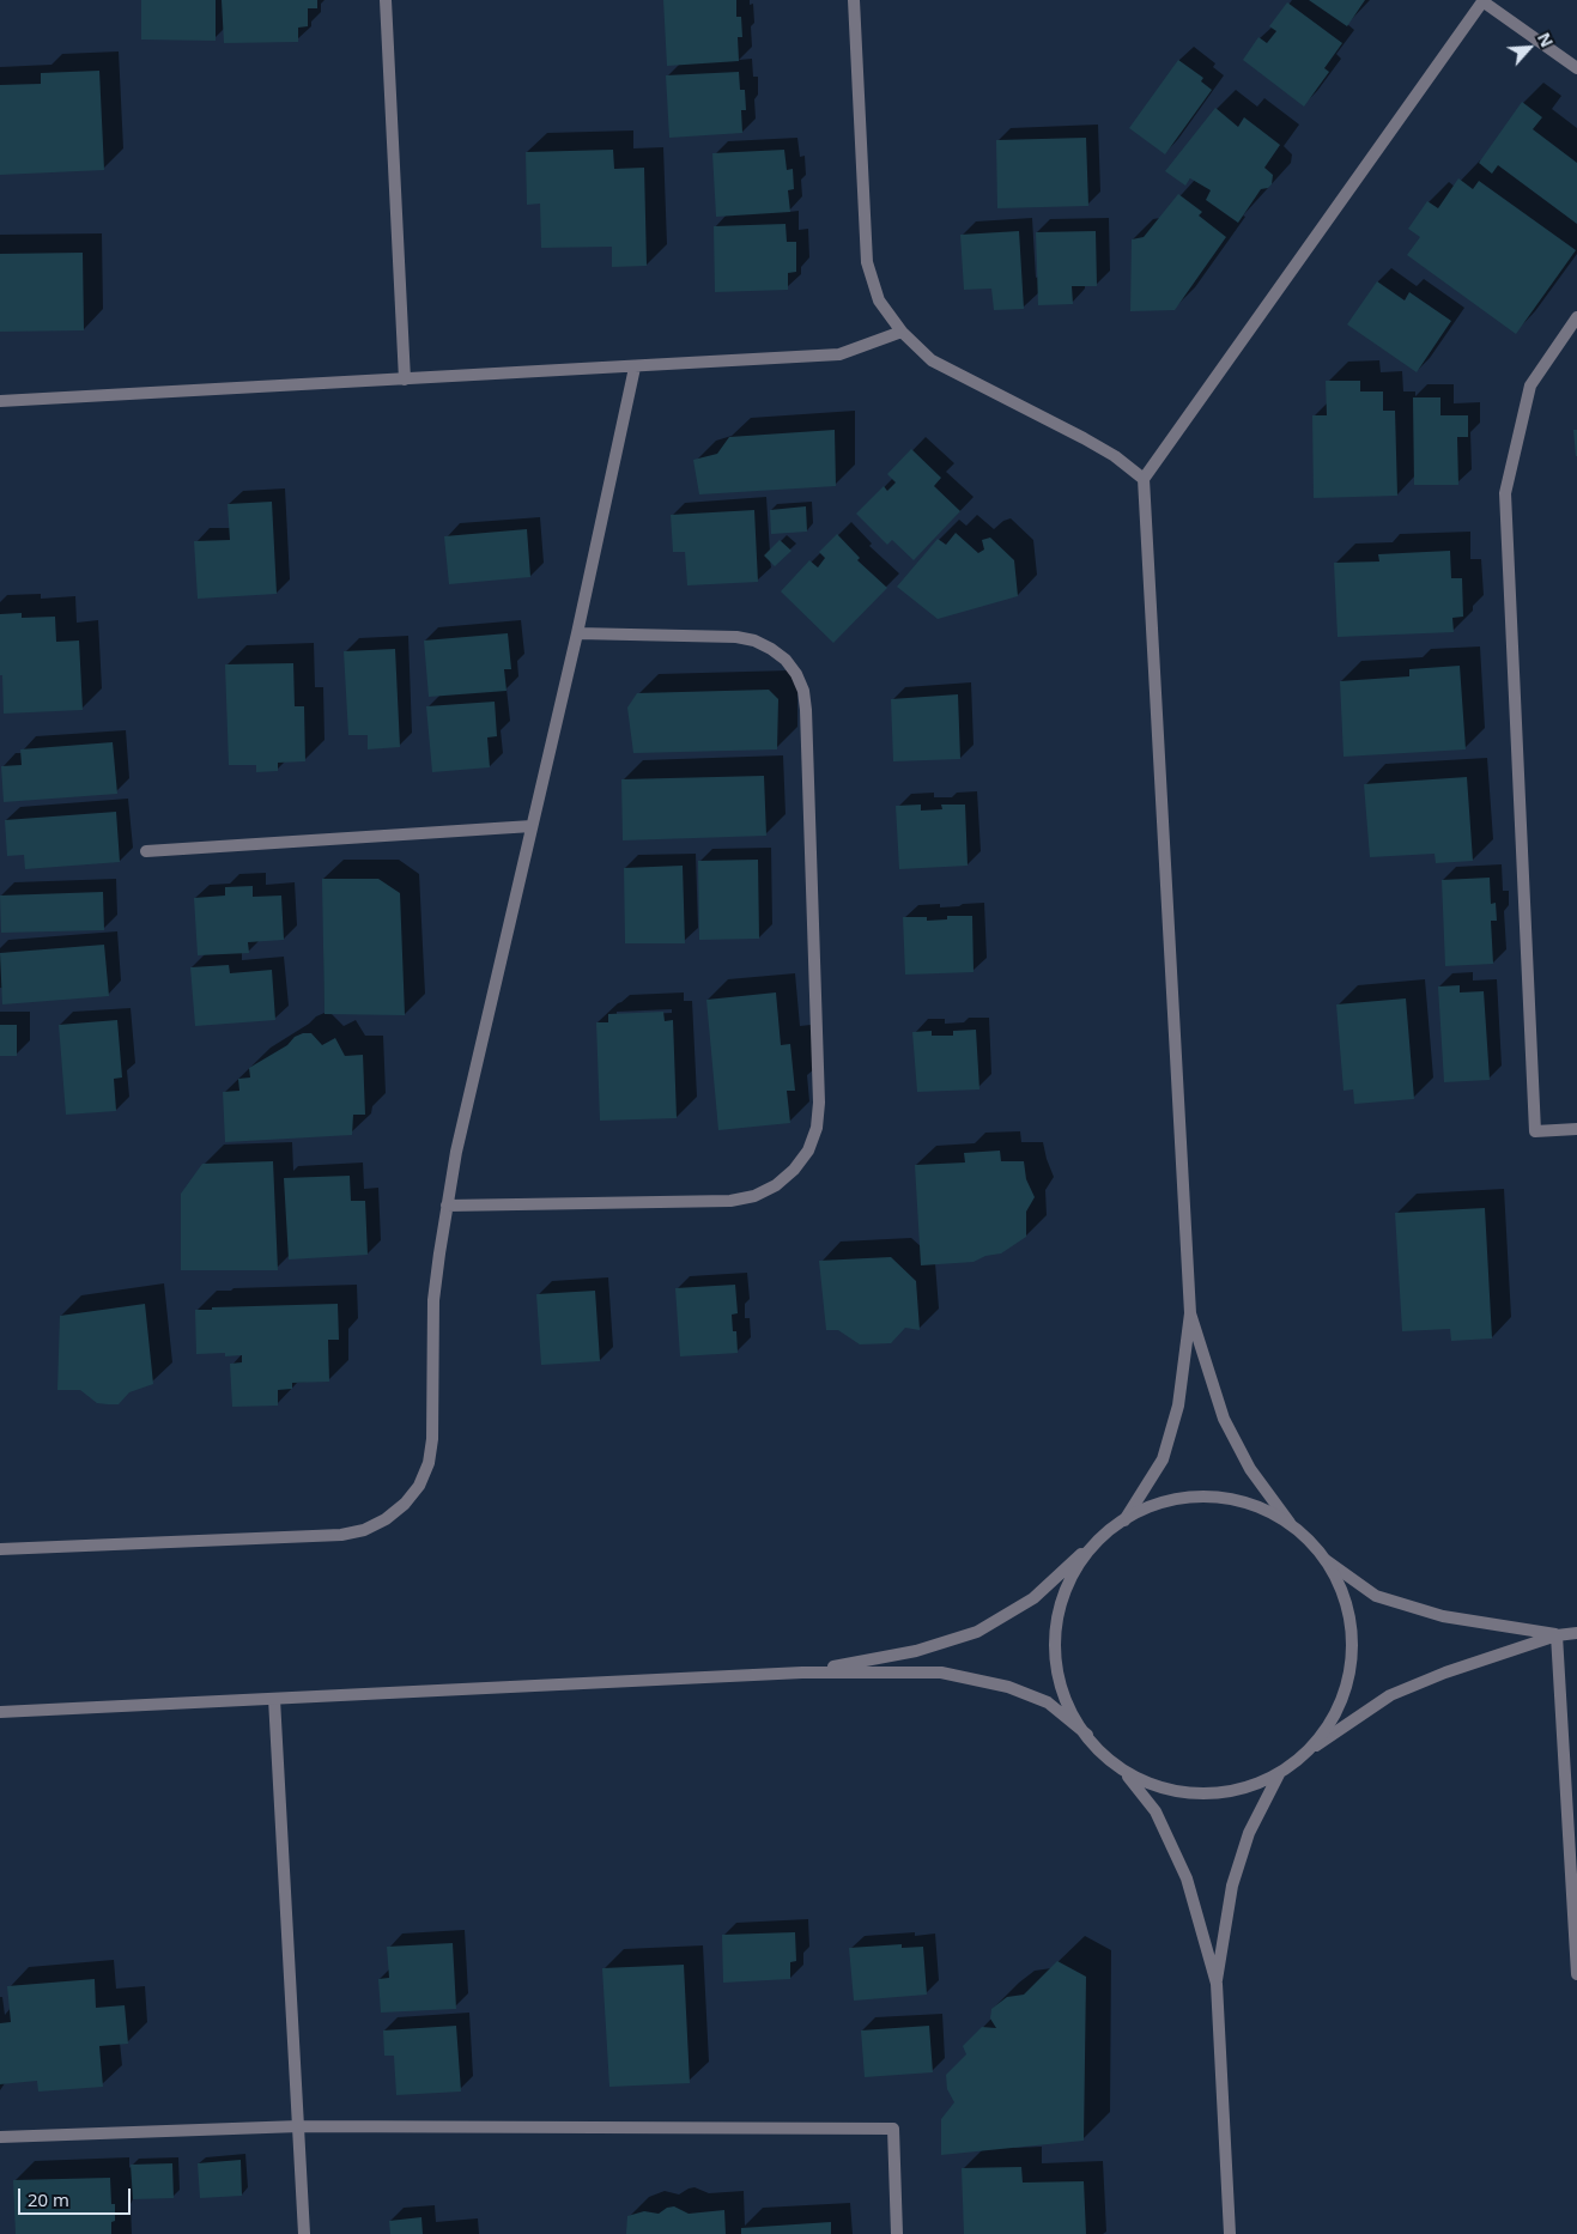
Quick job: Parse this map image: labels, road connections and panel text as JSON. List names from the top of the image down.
{
  "scale_bar": "20 m",
  "north": "top right"
}
